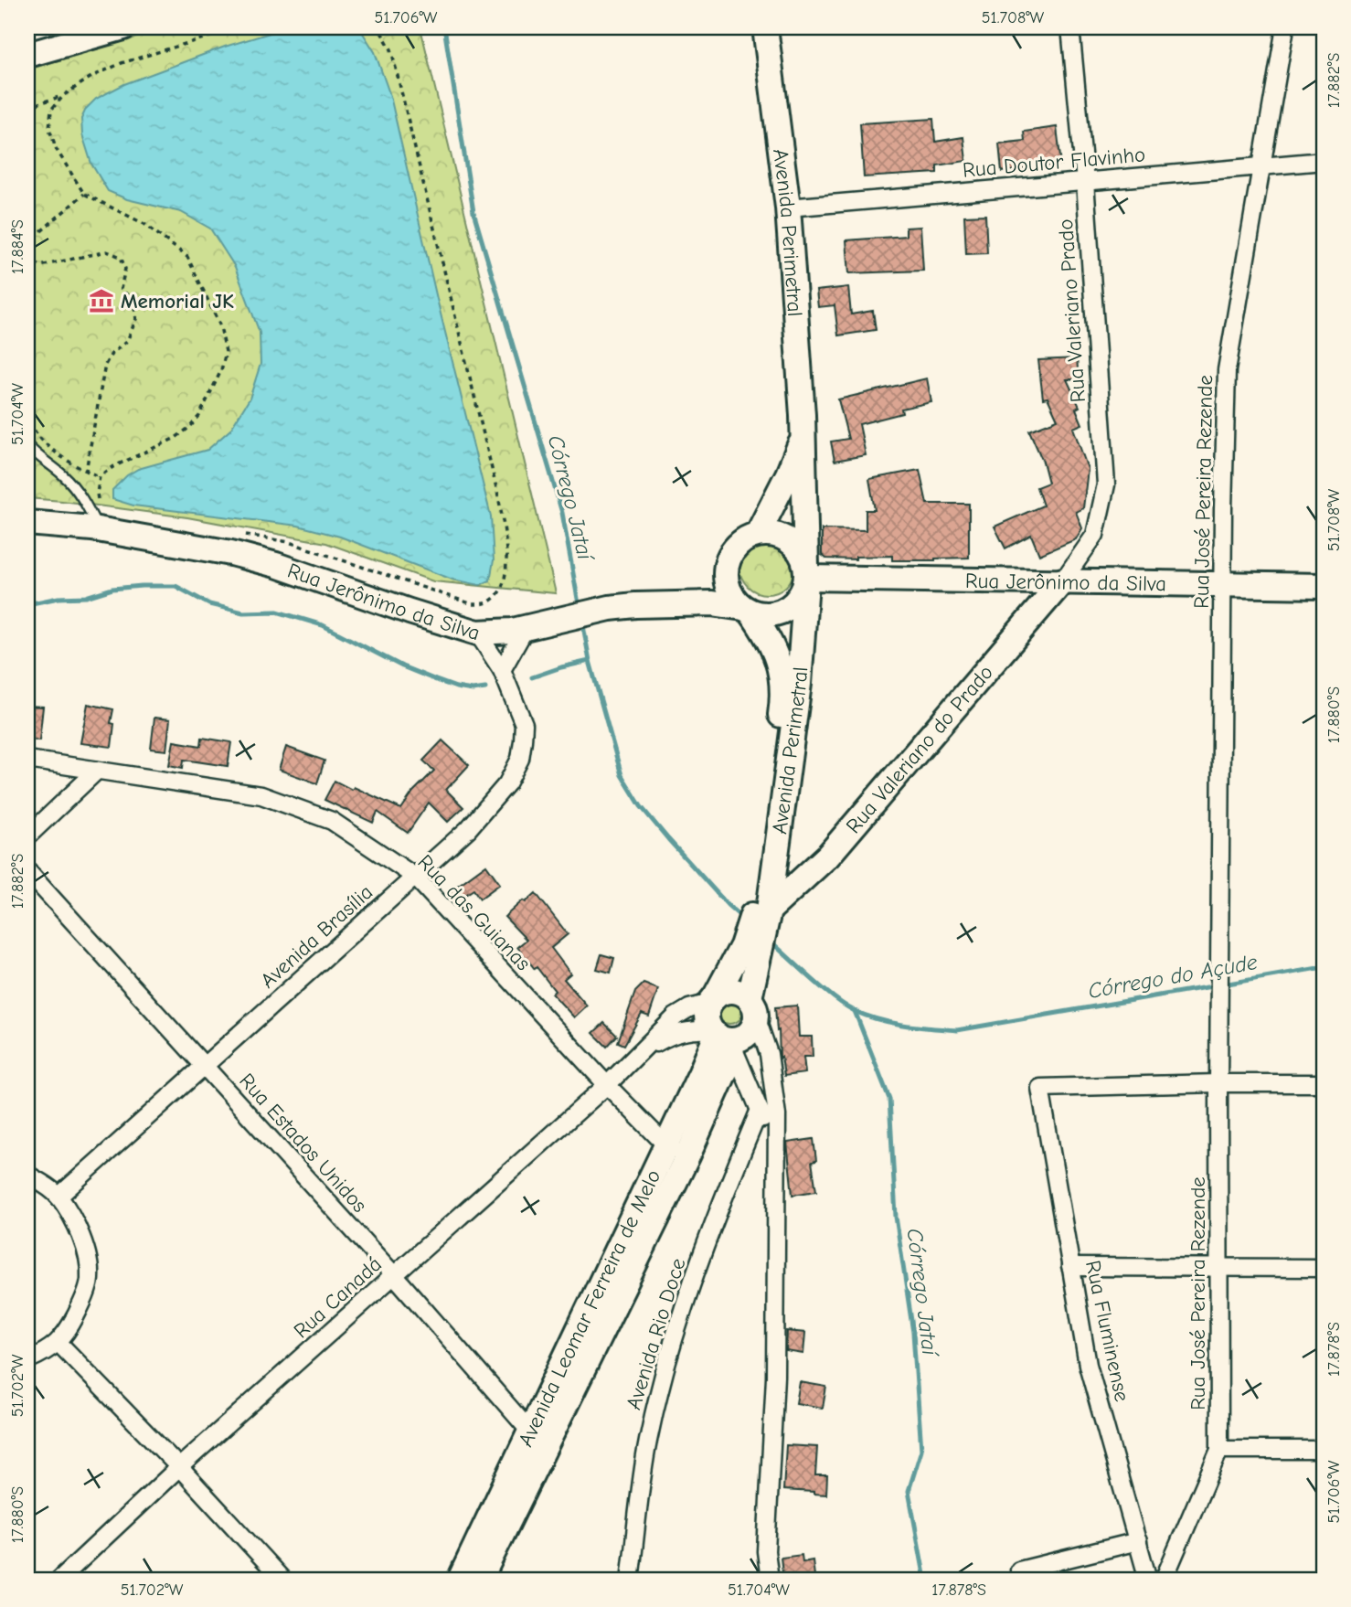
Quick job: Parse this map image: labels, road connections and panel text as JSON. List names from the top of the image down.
{
  "streets": {
    "street": [
      "Rua Doutor Flavinho",
      "Avenida Perimetral",
      "Rua Valeriano Prado",
      "Rua José Pereira Rezende",
      "Rua Jerônimo da Silva",
      "Rua Valeriano do Prado",
      "Rua das Guianas",
      "Avenida Brasília",
      "Rua Estados Unidos",
      "Rua Canadá",
      "Avenida Leomar Ferreira de Melo",
      "Rua Fluminense",
      "Avenida Rio Doce"
    ]
  },
  "crossings": [
    ["Rua Doutor Flavinho", "Avenida Perimetral"],
    ["Rua Doutor Flavinho", "Rua Valeriano Prado"],
    ["Rua Doutor Flavinho", "Rua José Pereira Rezende"],
    ["Avenida Perimetral", "Rua Jerônimo da Silva"],
    ["Avenida Perimetral", "Rua Valeriano do Prado"],
    ["Rua Valeriano Prado", "Rua Jerônimo da Silva"],
    ["Rua Valeriano Prado", "Rua Valeriano do Prado"],
    ["Rua José Pereira Rezende", "Rua Jerônimo da Silva"],
    ["Rua José Pereira Rezende", "Rua Fluminense"],
    ["Rua Jerônimo da Silva", "Rua Valeriano do Prado"],
    ["Rua Jerônimo da Silva", "Avenida Brasília"],
    ["Rua das Guianas", "Avenida Brasília"],
    ["Rua das Guianas", "Rua Canadá"],
    ["Rua das Guianas", "Avenida Leomar Ferreira de Melo"],
    ["Avenida Brasília", "Rua Estados Unidos"],
    ["Rua Estados Unidos", "Rua Canadá"],
    ["Rua Estados Unidos", "Avenida Leomar Ferreira de Melo"],
    ["Rua Canadá", "Avenida Leomar Ferreira de Melo"]
  ],
  "water": ["Córrego Jataí", "Córrego do Açude"],
  "places": {
    "museum": ["Memorial JK"]
  },
  "coordinates": [
    "51.706°W",
    "51.708°W",
    "17.882°S",
    "17.884°S",
    "51.704°W",
    "17.880°S",
    "17.878°S",
    "51.702°W"
  ]
}
